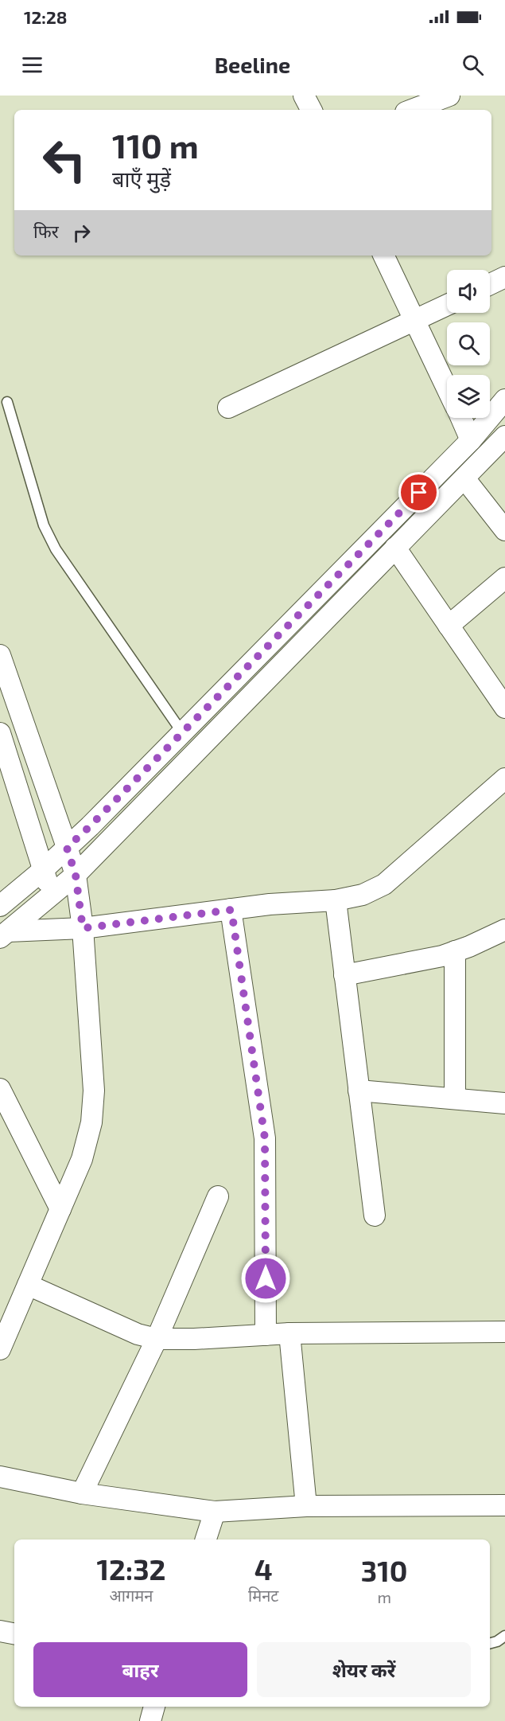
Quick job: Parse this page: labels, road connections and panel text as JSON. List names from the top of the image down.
{
  "page": {
    "status": "12:28",
    "header": "Beeline",
    "turn": ["110 m", "बाएँ मुड़ें"],
    "then": "फिर",
    "eta": [
      "12:32",
      "आगमन",
      "4",
      "मिनट",
      "310",
      "m"
    ],
    "buttons": ["बाहर", "शेयर करें"]
  }
}
